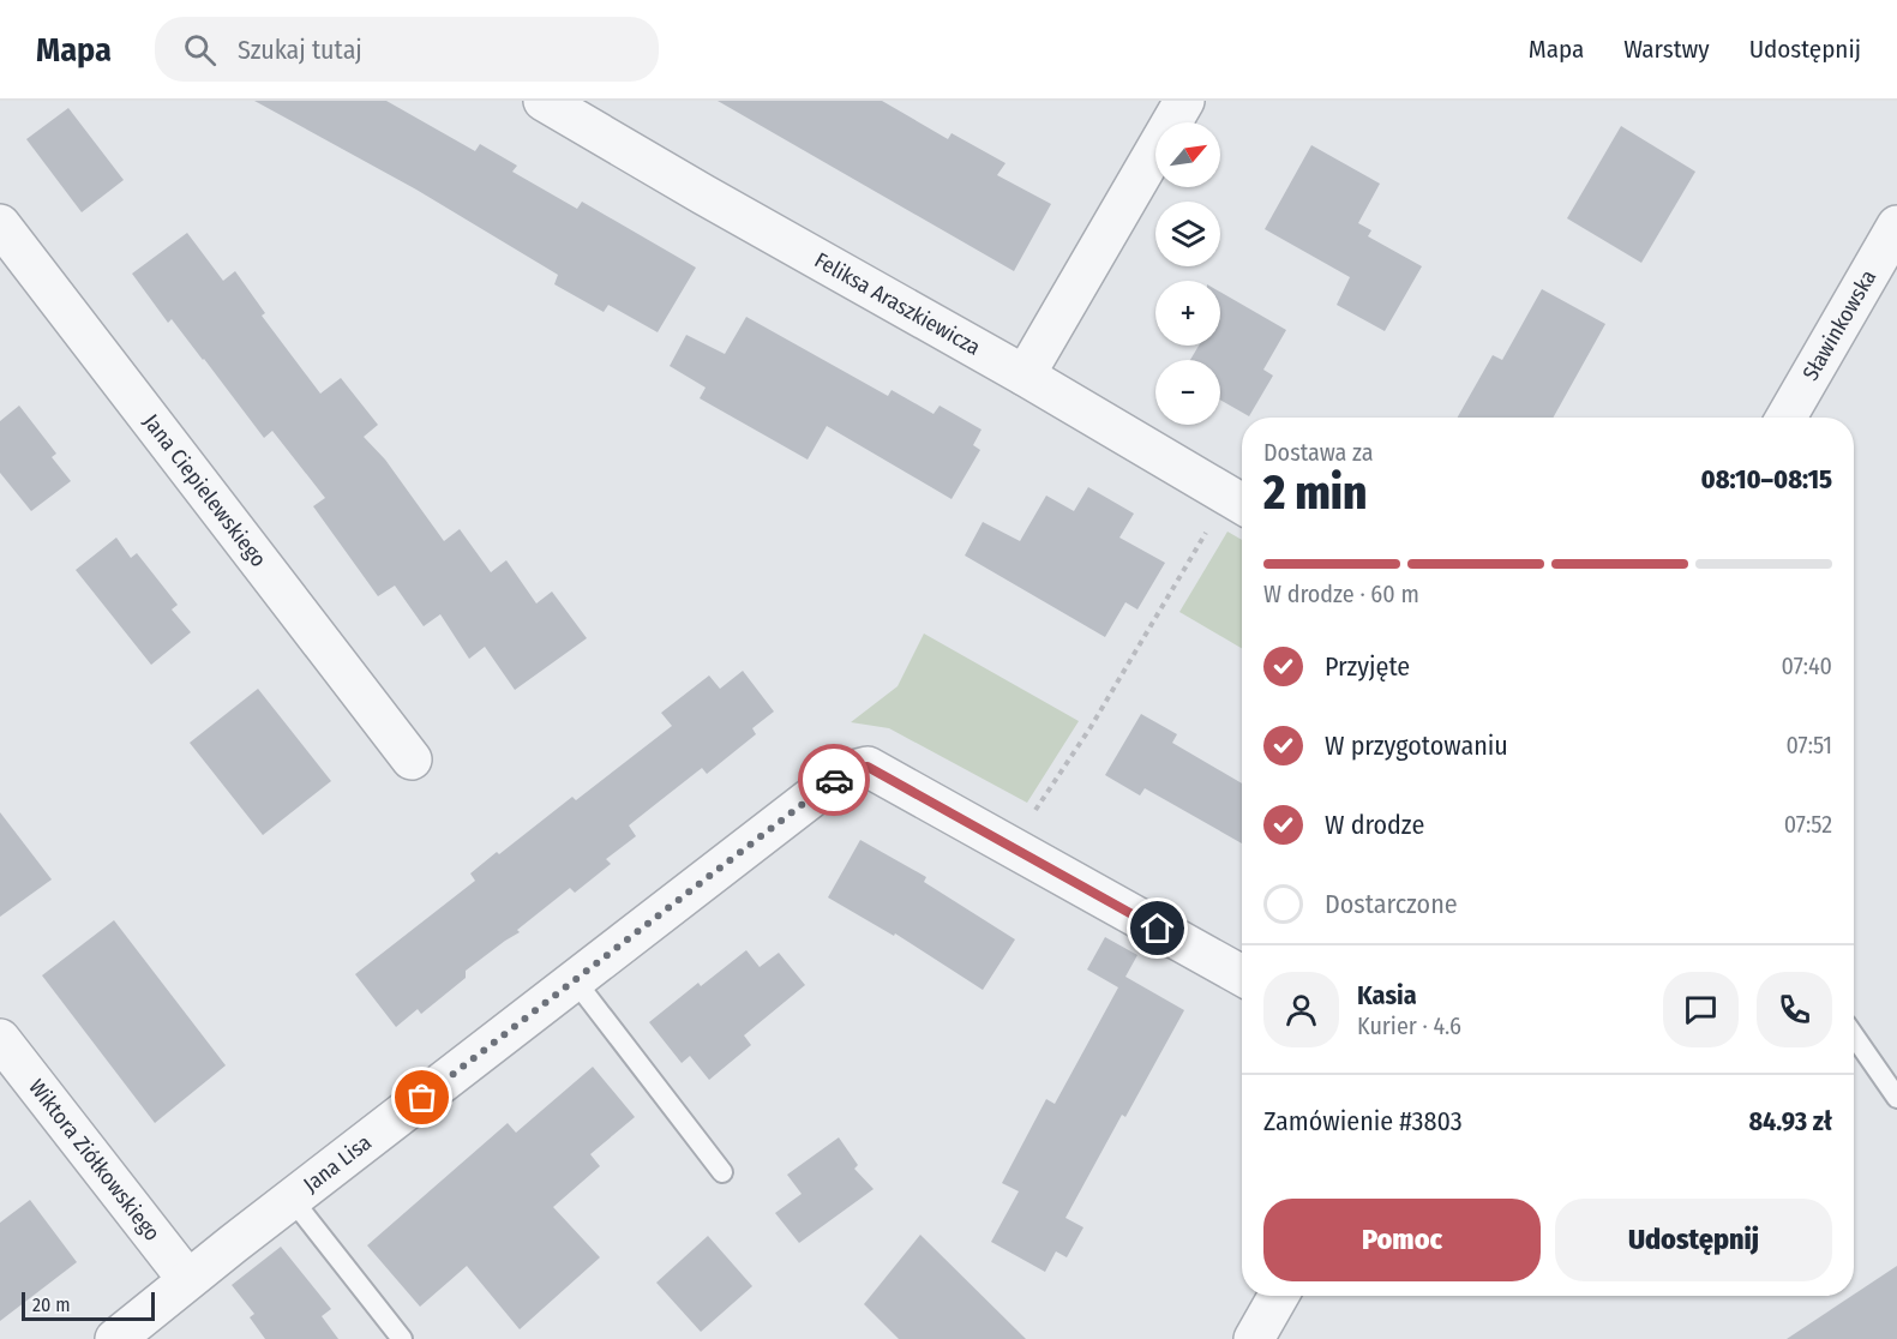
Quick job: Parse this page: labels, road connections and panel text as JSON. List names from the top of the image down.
{
  "streets": {
    "street": [
      "Feliksa Araszkiewicza",
      "Sławinkowska",
      "Jana Ciepielewskiego",
      "Wiktora Ziółkowskiego",
      "Jana Lisa"
    ]
  },
  "crossings": [
    ["Wiktora Ziółkowskiego", "Jana Lisa"]
  ],
  "scale_bar": "20 m",
  "north": "top right",
  "page": {
    "header": "Mapa",
    "search": "Szukaj tutaj",
    "nav": ["Mapa", "Warstwy", "Udostępnij"],
    "map_buttons": ["+", "−"],
    "heading": ["2 min", "Dostawa za", "08:10–08:15"],
    "panel": [
      "Kasia",
      "Kurier · 4.6",
      "Zamówienie #3803",
      "84.93 zł"
    ],
    "bar": "W drodze · 60 m",
    "list": [
      ["Przyjęte", "07:40"],
      ["W przygotowaniu", "07:51"],
      ["W drodze", "07:52"],
      "Dostarczone"
    ],
    "buttons": ["Pomoc", "Udostępnij"],
    "scale": "20 m"
  }
}
